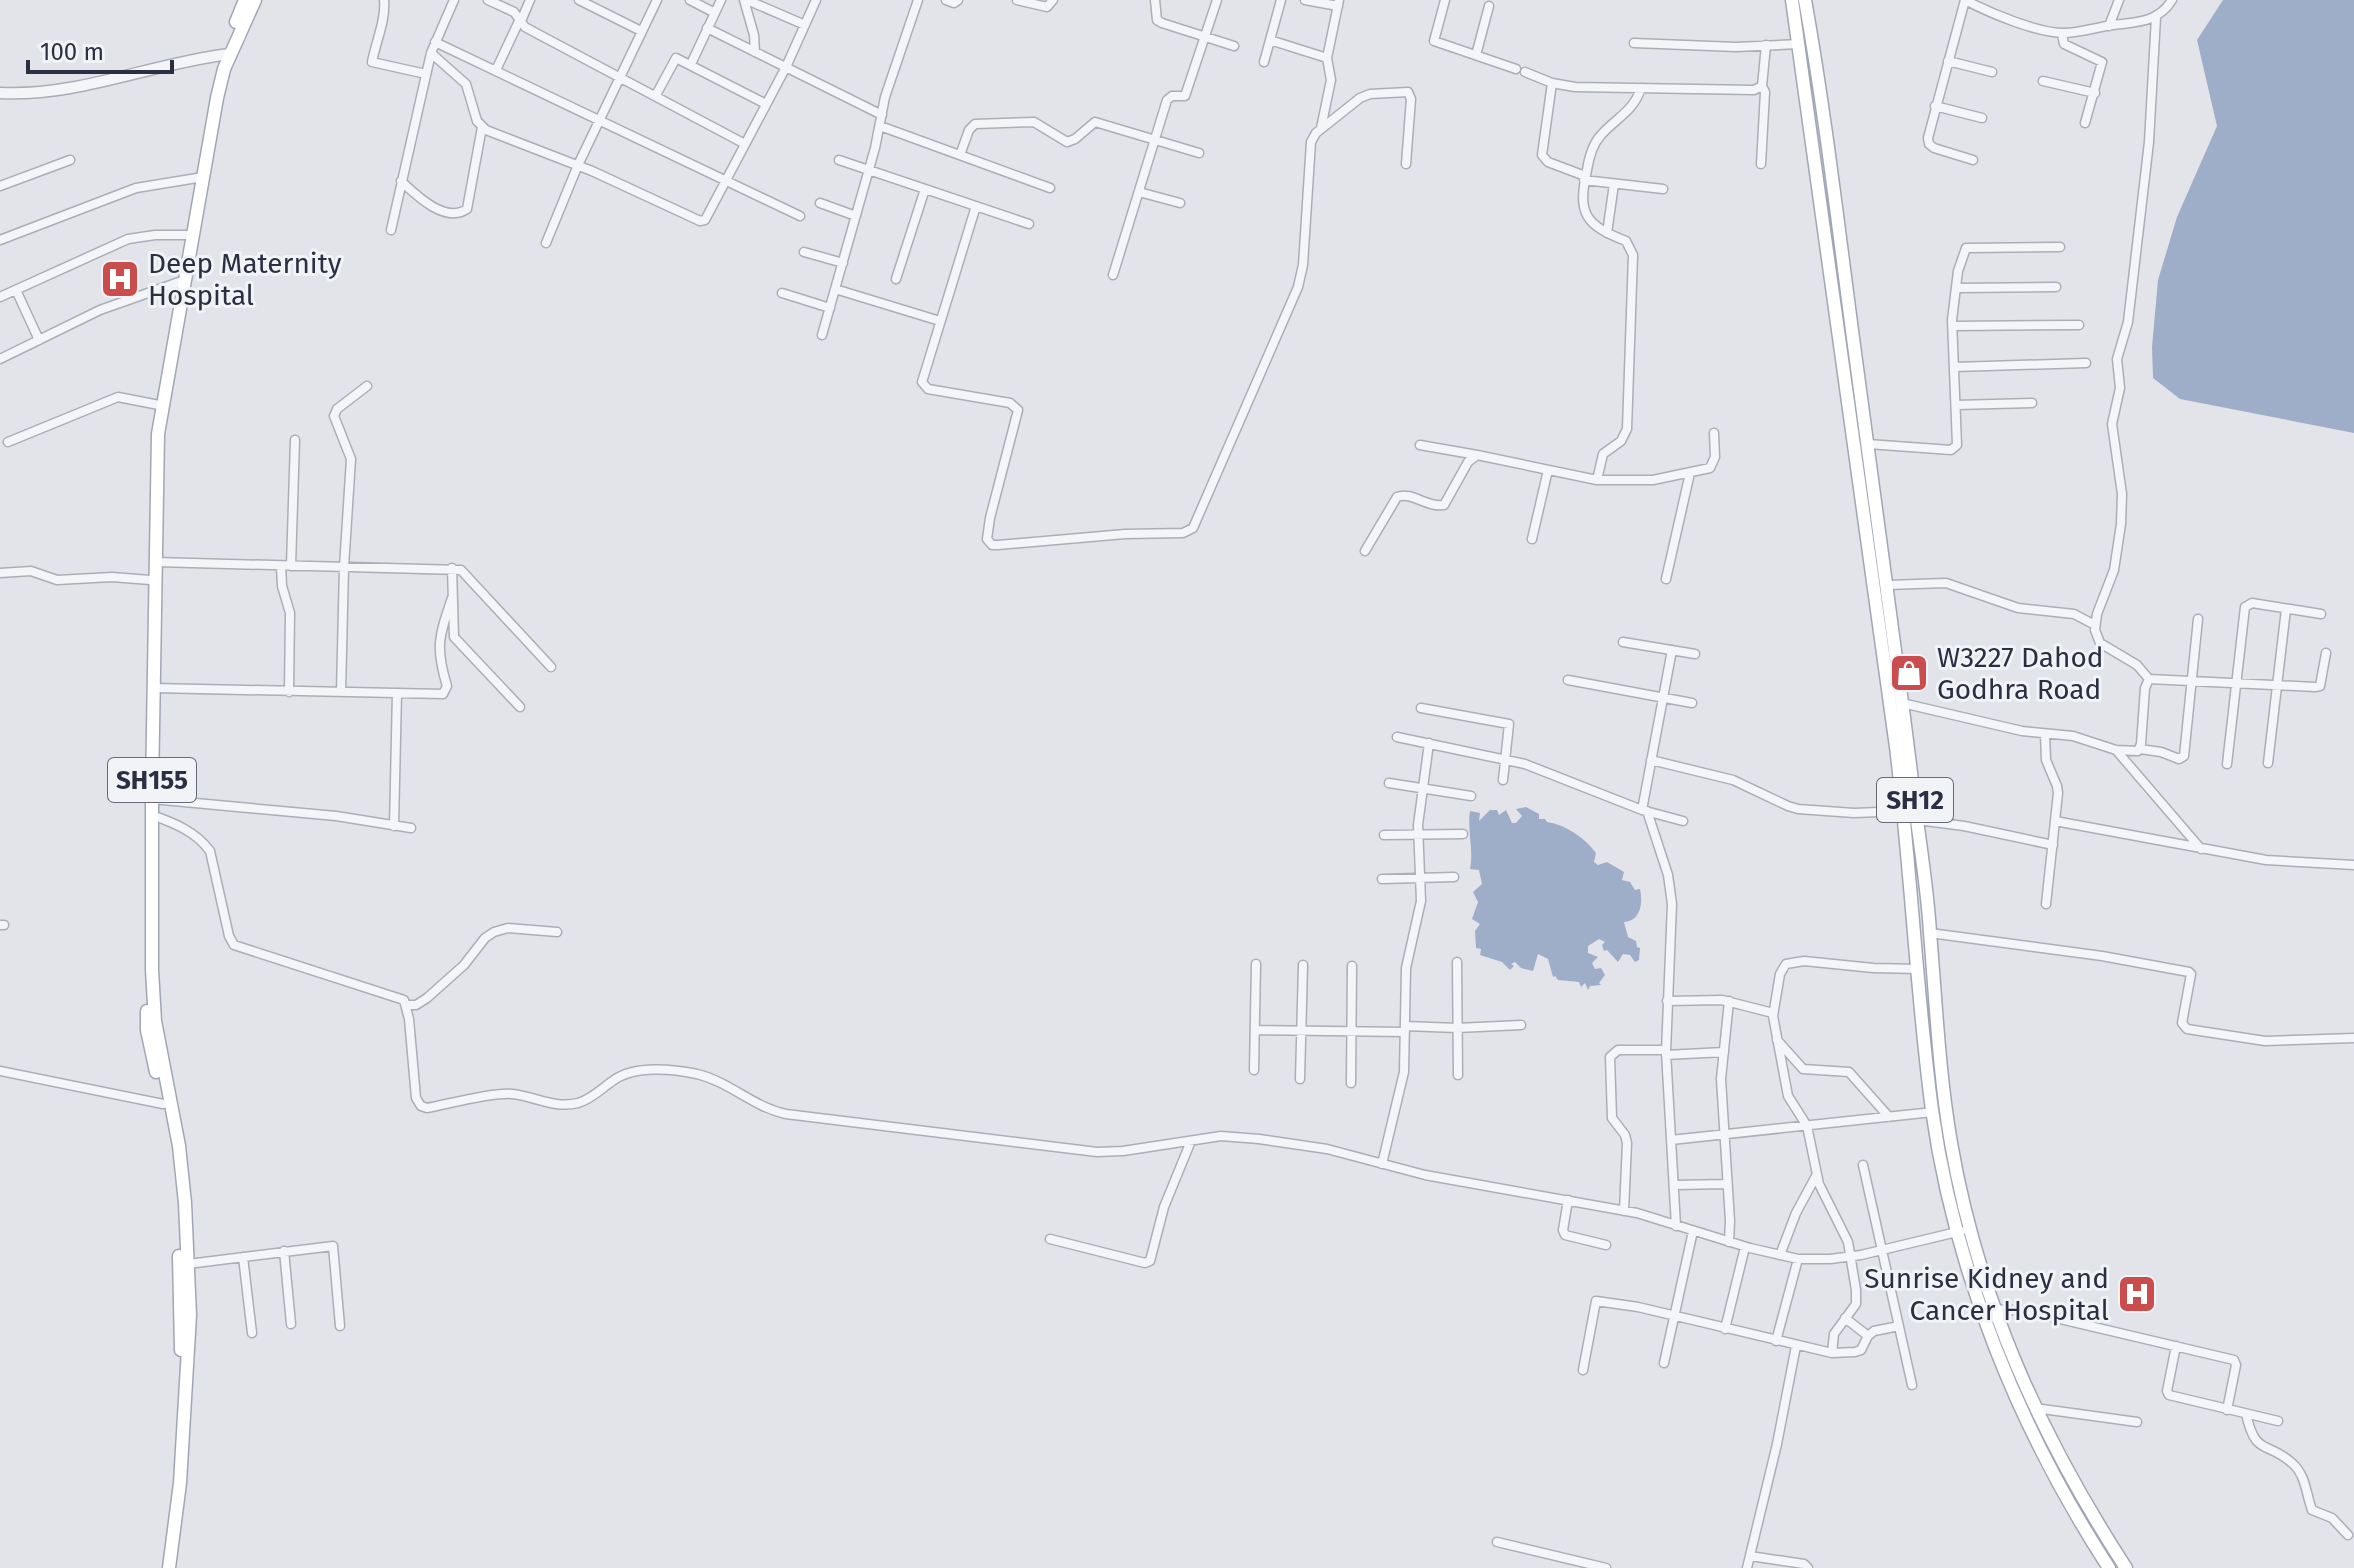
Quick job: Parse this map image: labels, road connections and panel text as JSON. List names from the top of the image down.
{
  "streets": {
    "main road": ["SH155", "SH12"]
  },
  "places": {
    "hospital": ["Deep Maternity Hospital", "Sunrise Kidney and Cancer Hospital"],
    "shop": ["W3227 Dahod Godhra Road"]
  },
  "scale_bar": "100 m"
}
